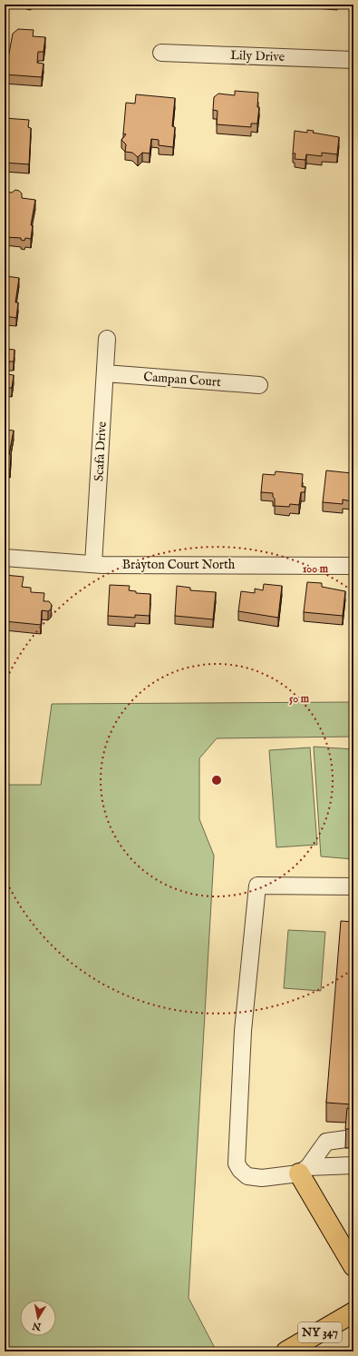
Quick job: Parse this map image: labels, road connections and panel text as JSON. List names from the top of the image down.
{
  "streets": {
    "highway": ["NY 347"],
    "street": [
      "Lily Drive",
      "Campan Court",
      "Scafa Drive",
      "Brayton Court North"
    ]
  },
  "crossings": [
    ["Campan Court", "Scafa Drive"],
    ["Scafa Drive", "Brayton Court North"]
  ],
  "north": "bottom",
  "rings": ["100 m", "50 m"]
}
